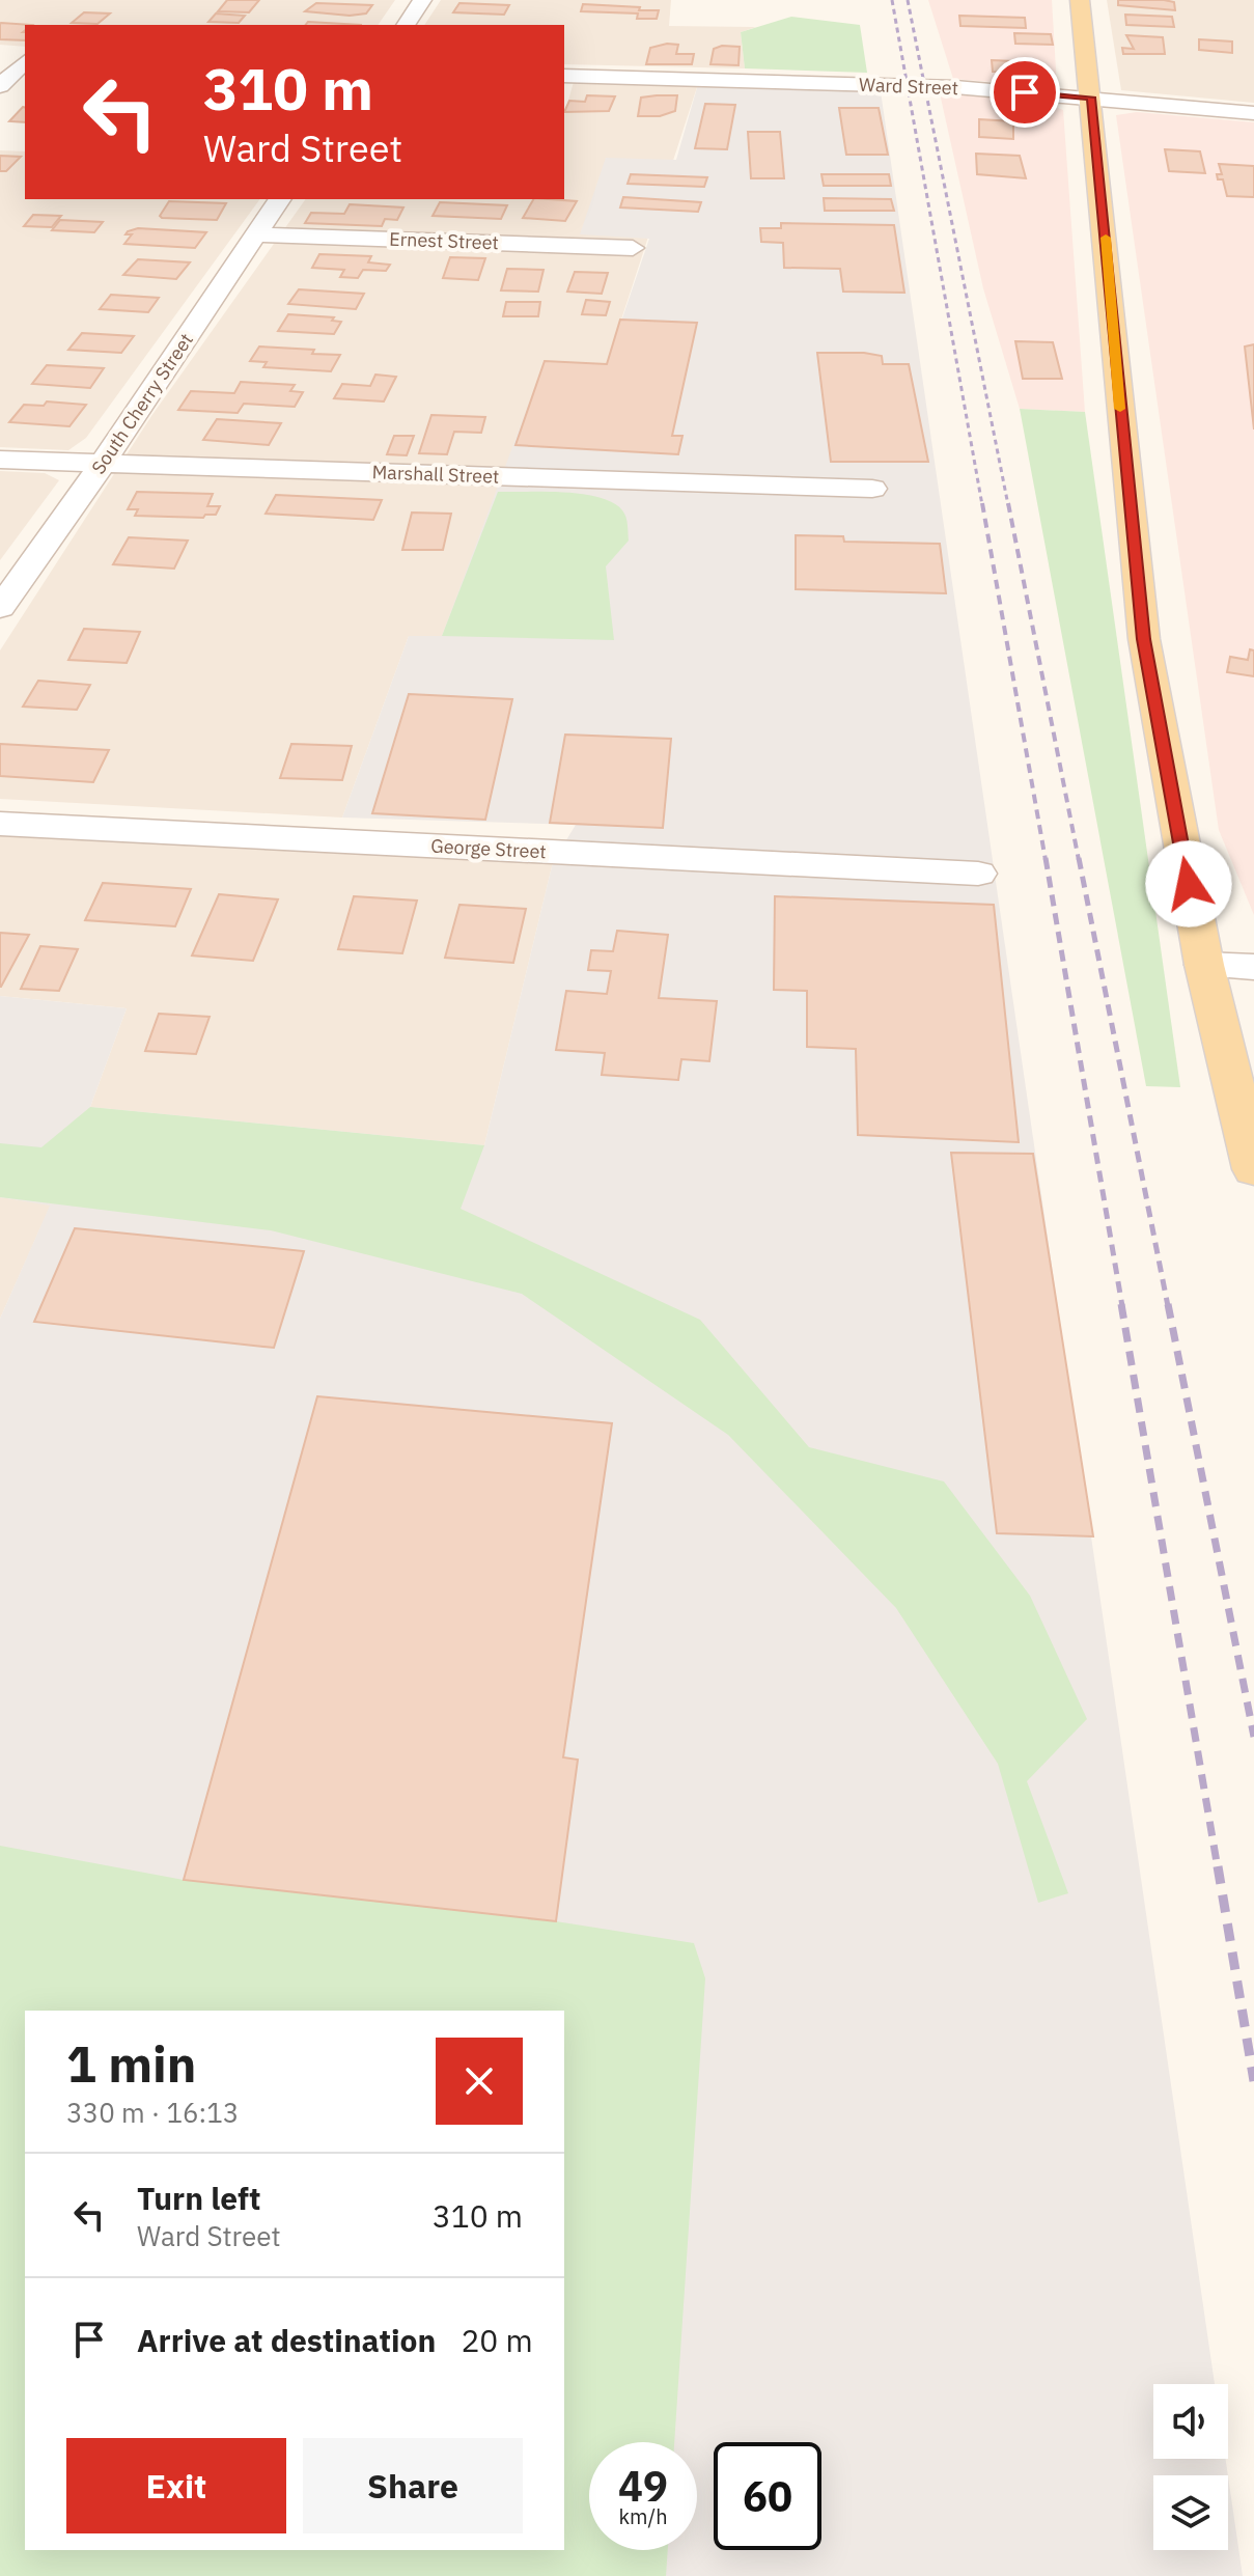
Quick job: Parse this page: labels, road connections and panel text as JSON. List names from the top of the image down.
{
  "streets": {
    "street": [
      "Ward Street",
      "Ernest Street",
      "South Cherry Street",
      "Marshall Street",
      "George Street"
    ]
  },
  "crossings": [
    ["Ernest Street", "South Cherry Street"],
    ["South Cherry Street", "Marshall Street"]
  ],
  "page": {
    "turn": ["310 m", "Ward Street"],
    "heading": ["1 min", "330 m · 16:13"],
    "list": [
      {
        "name": "Turn left",
        "note": "Ward Street",
        "value": "310 m"
      },
      {
        "name": "Arrive at destination",
        "value": "20 m"
      }
    ],
    "buttons": ["Exit", "Share"],
    "speed": "49 km/h",
    "limit": "60"
  }
}
